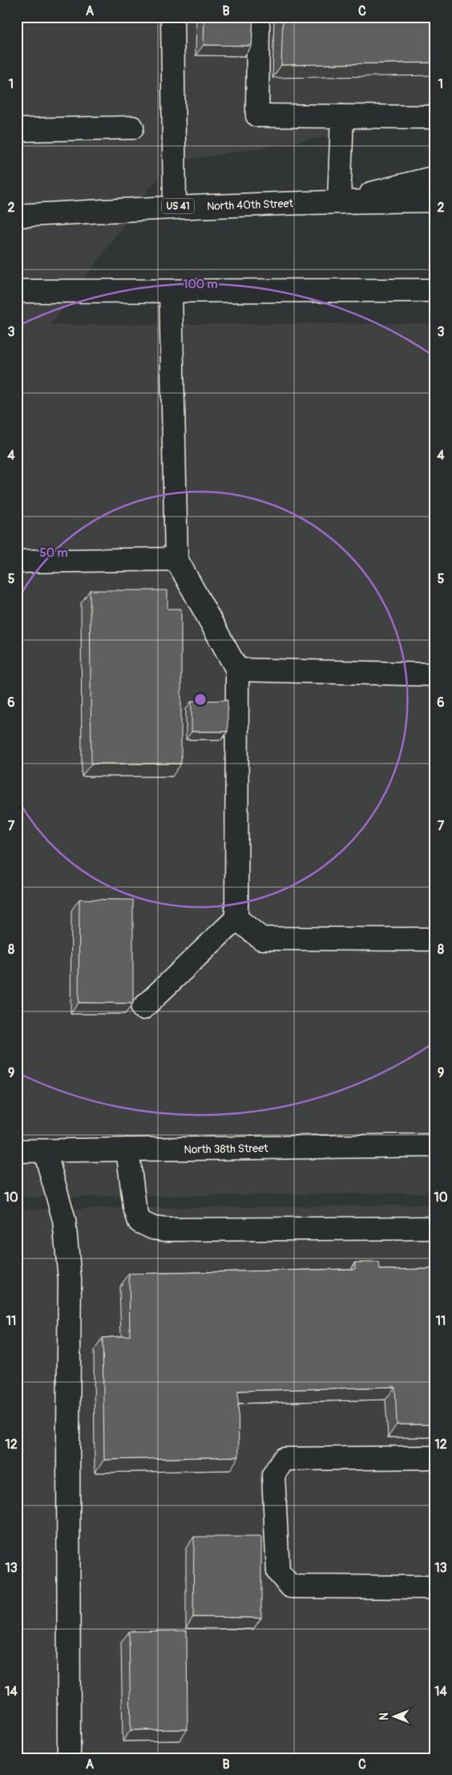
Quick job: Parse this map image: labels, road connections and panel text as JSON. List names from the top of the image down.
{
  "streets": {
    "main road": ["North 40th Street", "US 41", "North 38th Street"]
  },
  "crossings": [
    ["North 40th Street", "US 41"]
  ],
  "north": "left",
  "grid": {
    "columns": ["A", "B", "C"],
    "rows": [
      "1",
      "2",
      "3",
      "4",
      "5",
      "6",
      "7",
      "8",
      "9",
      "10",
      "11",
      "12",
      "13",
      "14"
    ]
  },
  "rings": ["100 m", "50 m"]
}
